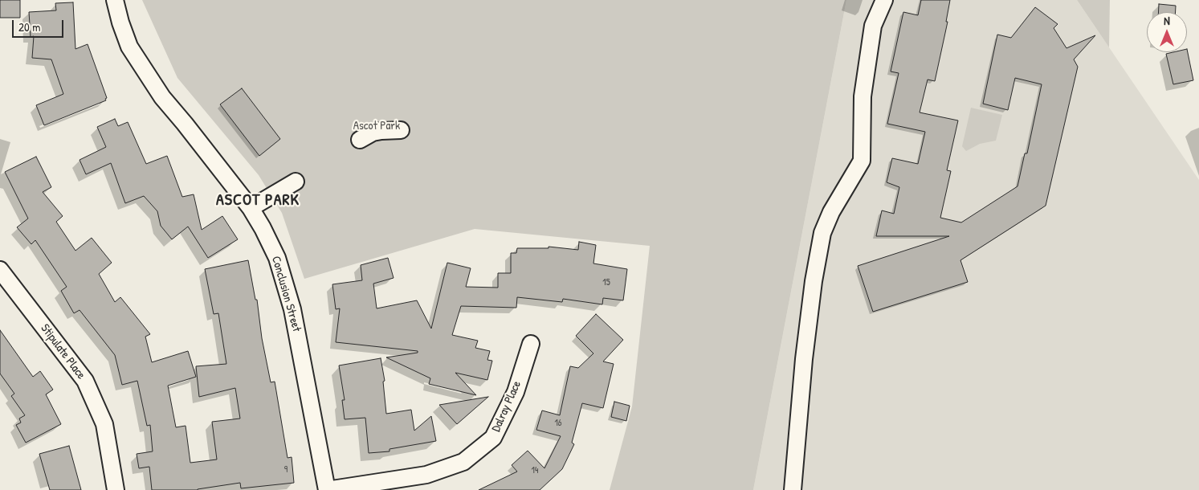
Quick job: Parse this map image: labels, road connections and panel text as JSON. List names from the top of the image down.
{
  "streets": {
    "street": ["Conclusion Street", "Stipulate Place", "Dalray Place"]
  },
  "crossings": [
    ["Conclusion Street", "Dalray Place"]
  ],
  "districts": ["ASCOT PARK"],
  "parks": ["Ascot Park"],
  "house_numbers": [
    "15",
    "16",
    "9",
    "14"
  ],
  "scale_bar": "20 m",
  "north": "top"
}
